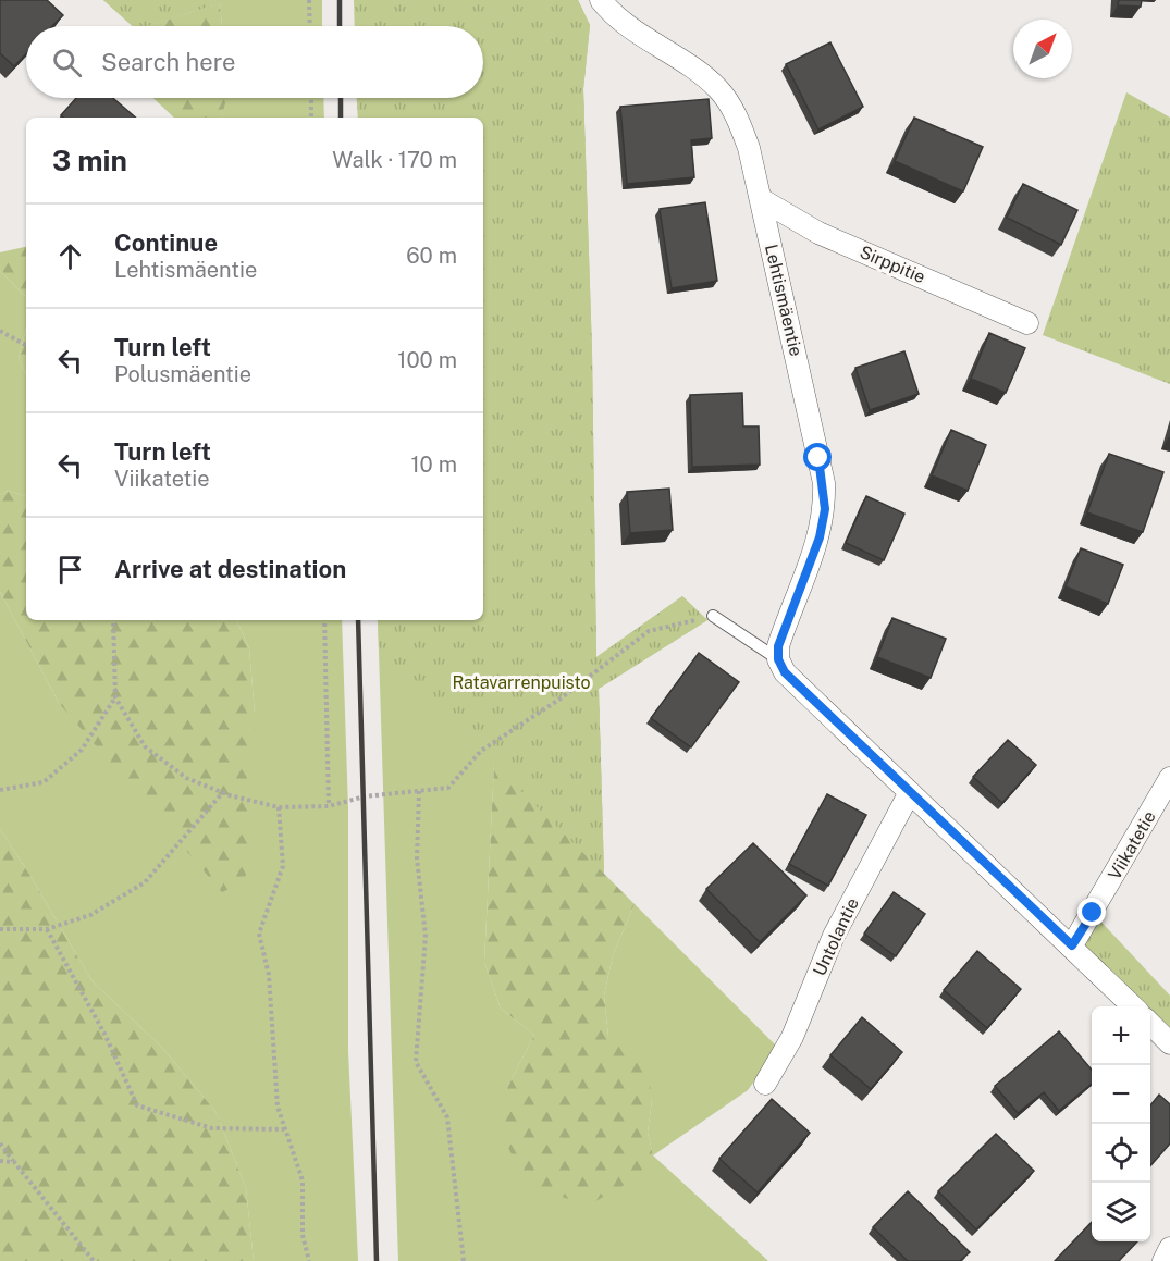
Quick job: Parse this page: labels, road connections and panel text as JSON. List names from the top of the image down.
{
  "streets": {
    "street": [
      "Sirppitie",
      "Lehtismäentie",
      "Viikatetie",
      "Untolantie"
    ]
  },
  "crossings": [
    ["Sirppitie", "Lehtismäentie"]
  ],
  "parks": ["Ratavarrenpuisto"],
  "north": "top right",
  "page": {
    "search": "Search here",
    "heading": ["3 min", "Walk · 170 m"],
    "list": [
      ["Continue", "Lehtismäentie", "60 m"],
      ["Turn left", "Polusmäentie", "100 m"],
      ["Turn left", "Viikatetie", "10 m"],
      "Arrive at destination"
    ],
    "map_buttons": ["+", "−"]
  }
}
